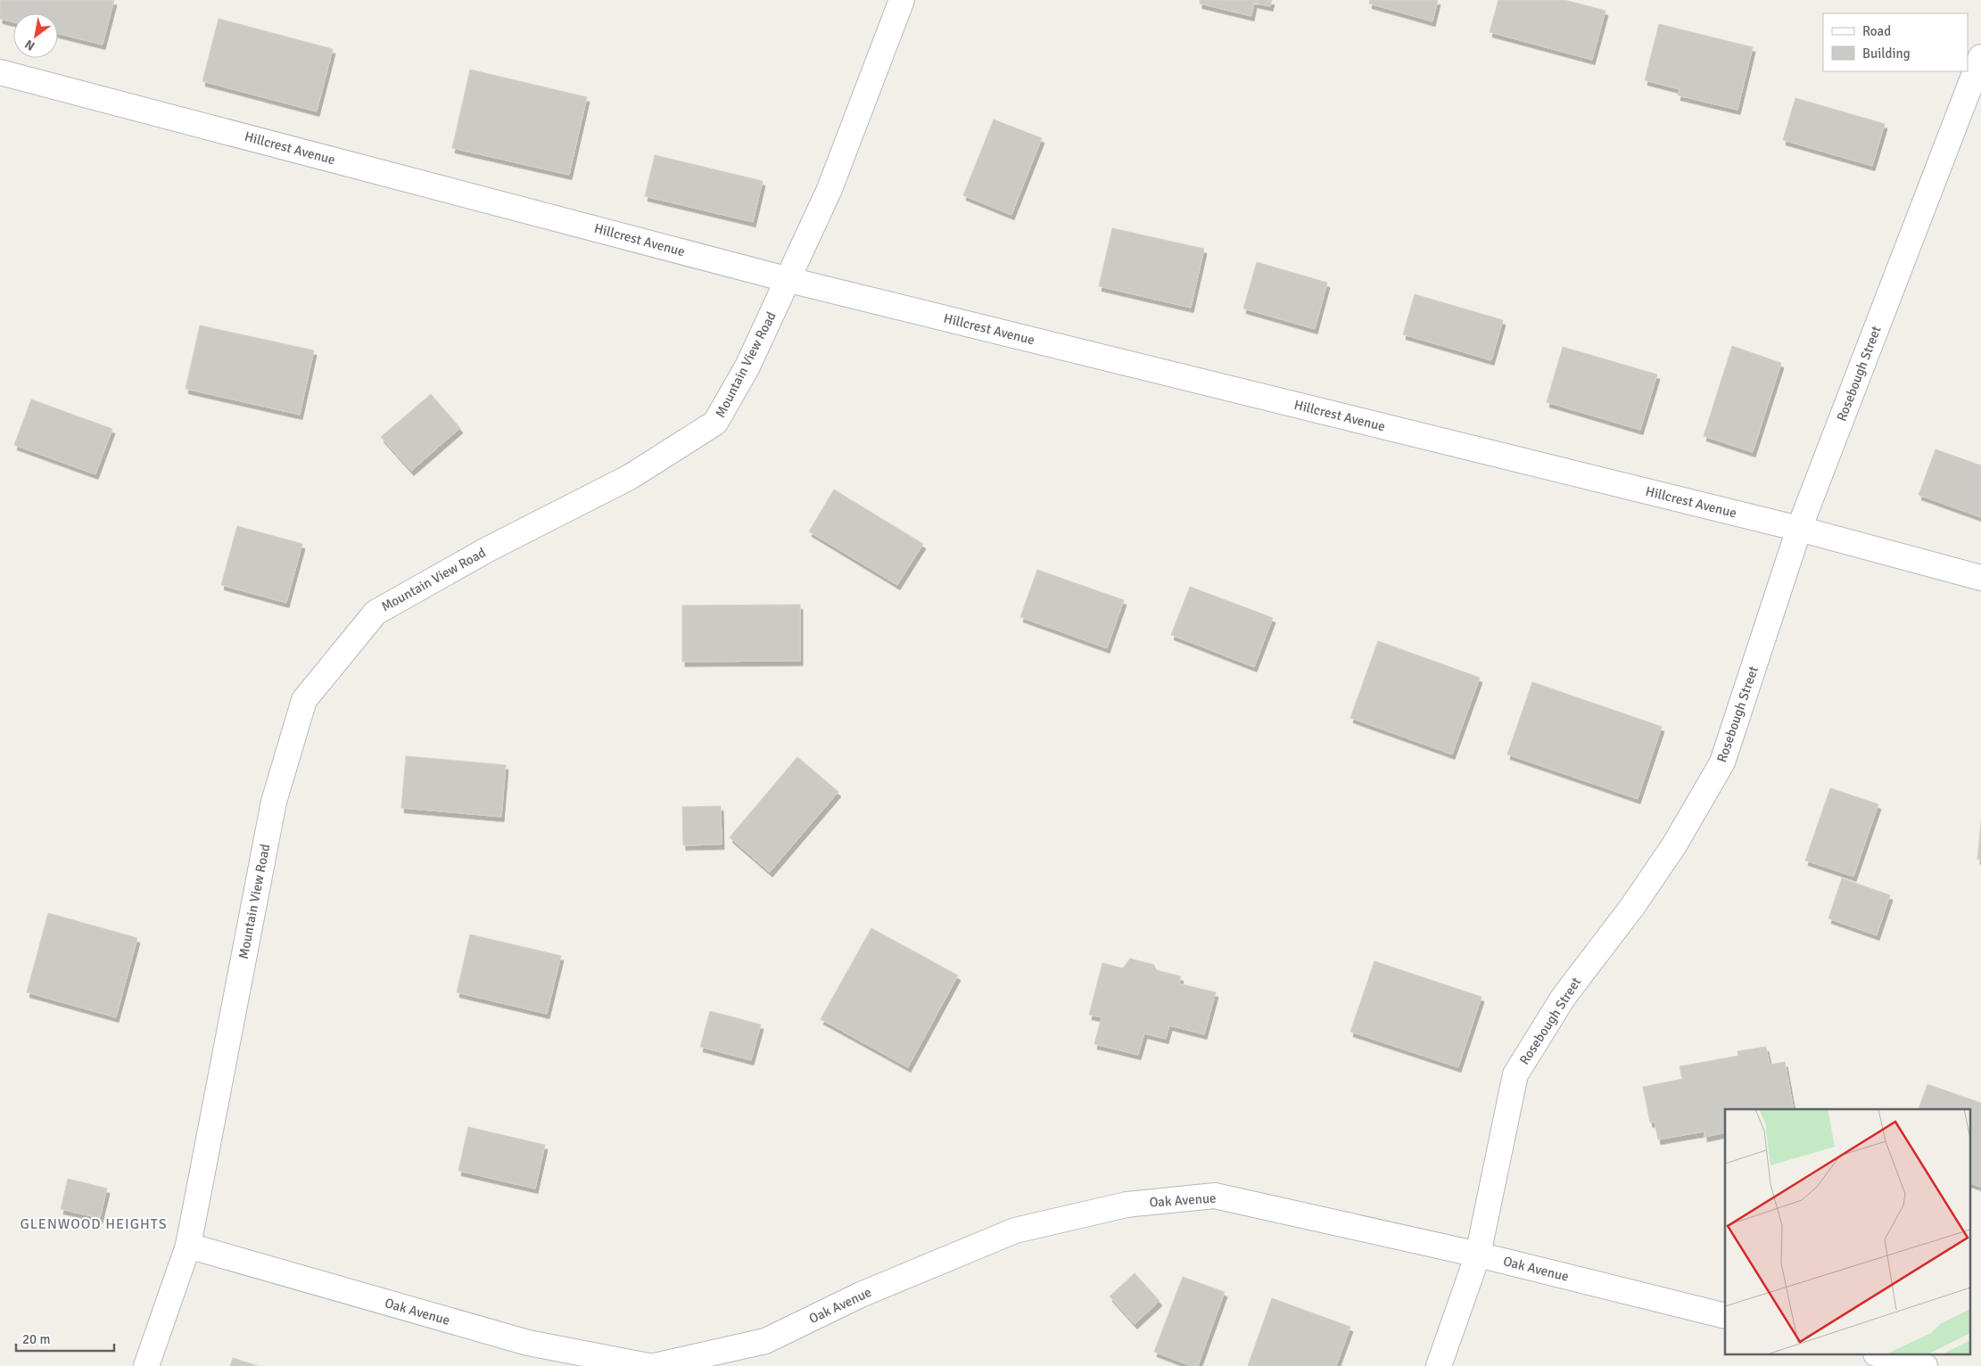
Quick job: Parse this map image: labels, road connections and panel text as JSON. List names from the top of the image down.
{
  "streets": {
    "street": [
      "Hillcrest Avenue",
      "Mountain View Road",
      "Rosebough Street",
      "Oak Avenue"
    ]
  },
  "crossings": [
    ["Hillcrest Avenue", "Mountain View Road"],
    ["Hillcrest Avenue", "Rosebough Street"],
    ["Mountain View Road", "Oak Avenue"],
    ["Rosebough Street", "Oak Avenue"]
  ],
  "districts": ["GLENWOOD HEIGHTS"],
  "legend": ["Road", "Building"],
  "scale_bar": "20 m",
  "north": "bottom left"
}
